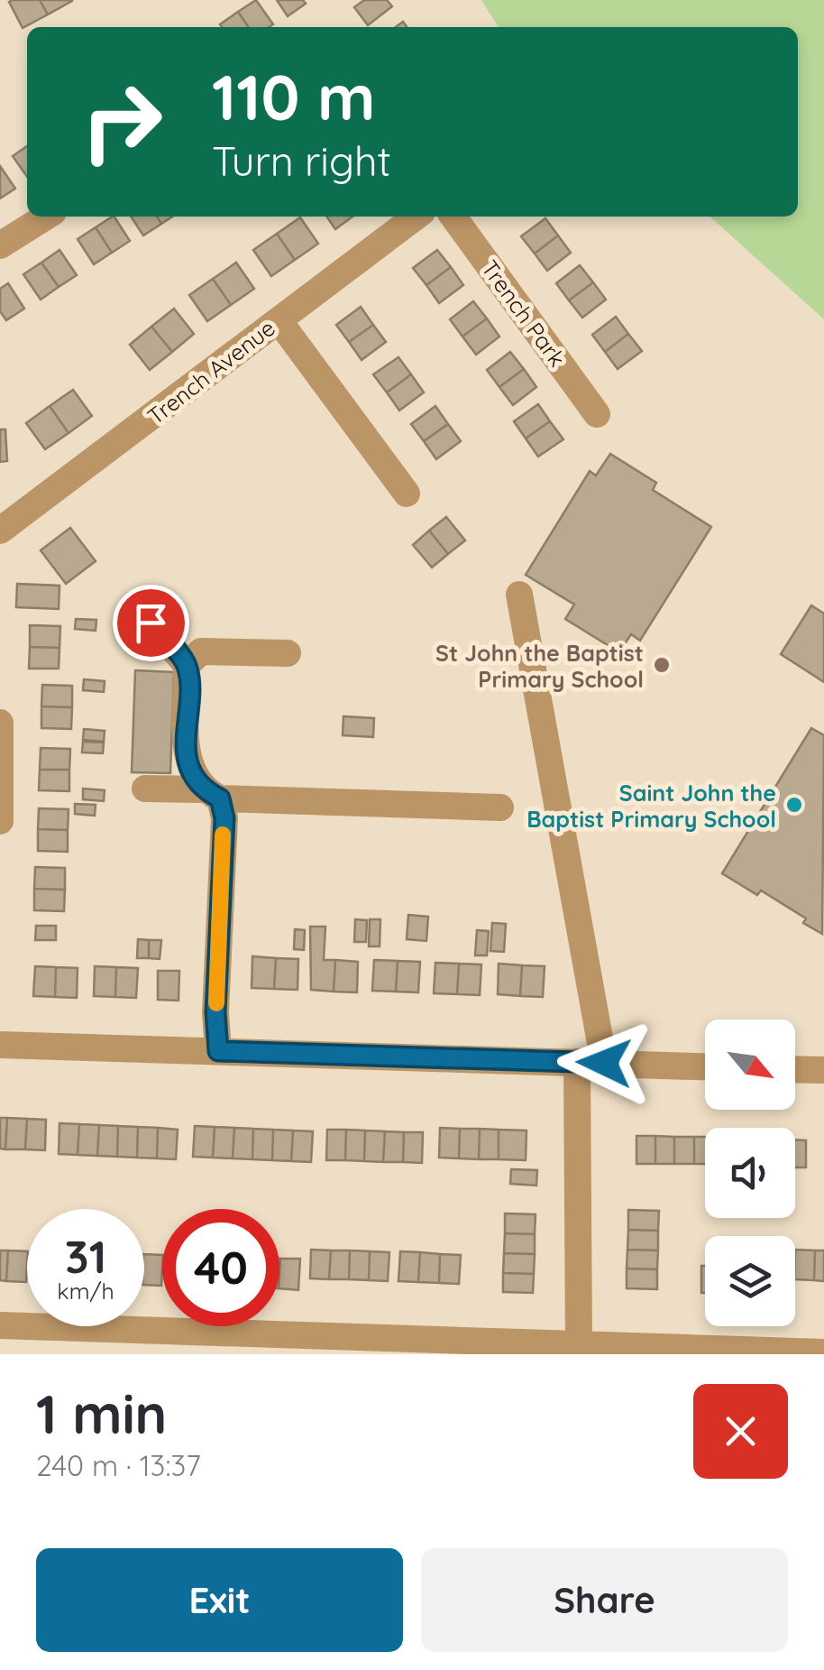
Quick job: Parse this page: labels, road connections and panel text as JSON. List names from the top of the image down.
{
  "streets": {
    "street": ["Trench Park", "Trench Avenue"]
  },
  "places": ["St John the Baptist Primary School", "Saint John the Baptist Primary School"],
  "north": "bottom right",
  "page": {
    "turn": ["110 m", "Turn right"],
    "speed": "31 km/h",
    "limit": "40",
    "heading": ["1 min", "240 m · 13:37"],
    "buttons": ["Exit", "Share"]
  }
}
